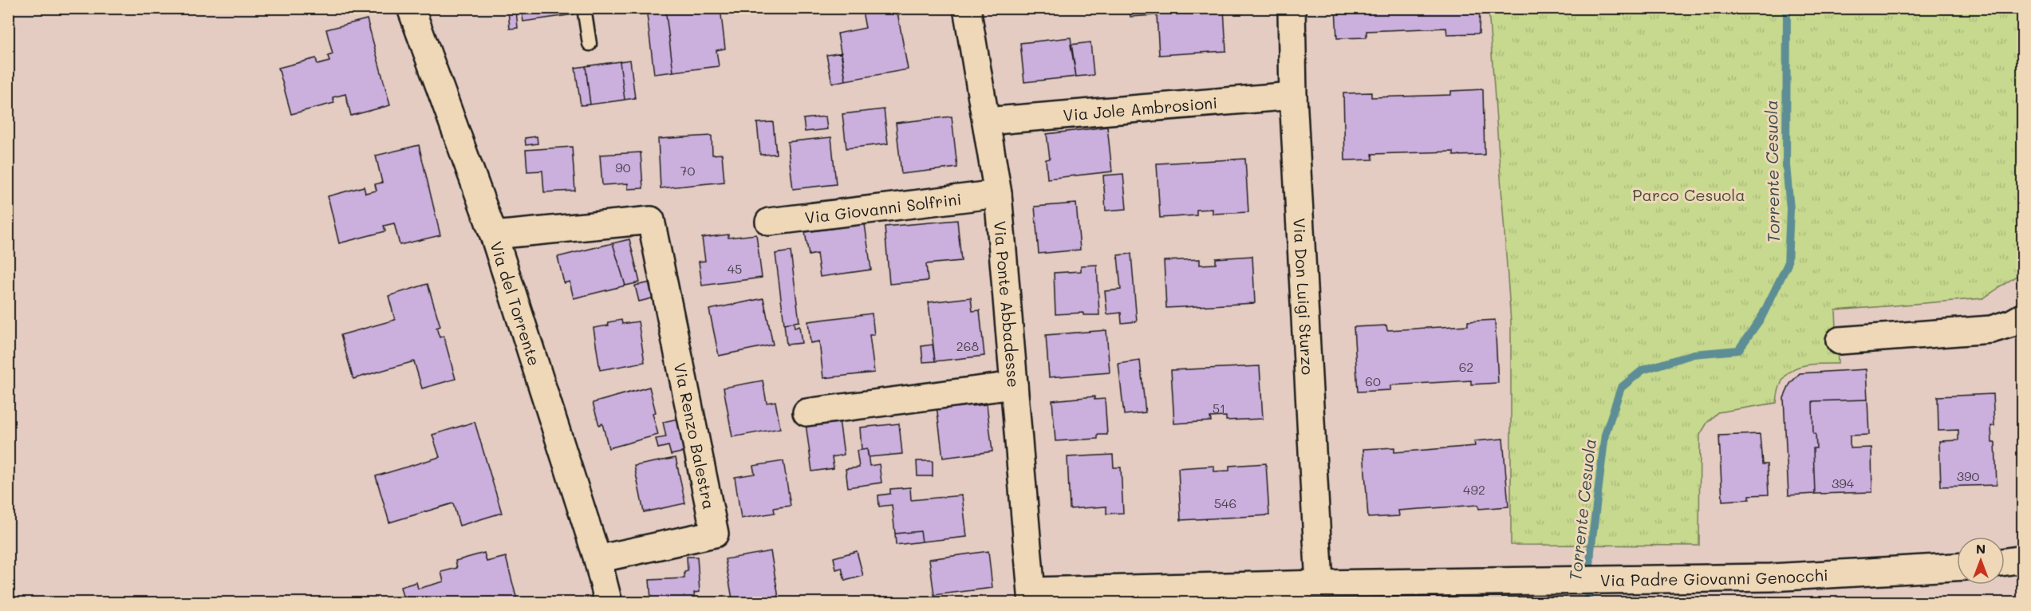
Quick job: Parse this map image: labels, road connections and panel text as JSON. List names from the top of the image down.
{
  "streets": {
    "street": [
      "Via Jole Ambrosioni",
      "Via Giovanni Solfrini",
      "Via Don Luigi Sturzo",
      "Via del Torrente",
      "Via Ponte Abbadesse",
      "Via Renzo Balestra",
      "Via Padre Giovanni Genocchi"
    ]
  },
  "crossings": [
    ["Via Jole Ambrosioni", "Via Don Luigi Sturzo"],
    ["Via Jole Ambrosioni", "Via Ponte Abbadesse"],
    ["Via Giovanni Solfrini", "Via Ponte Abbadesse"],
    ["Via Don Luigi Sturzo", "Via Padre Giovanni Genocchi"],
    ["Via del Torrente", "Via Renzo Balestra"],
    ["Via Ponte Abbadesse", "Via Padre Giovanni Genocchi"]
  ],
  "water": ["Torrente Cesuola"],
  "parks": ["Parco Cesuola"],
  "house_numbers": [
    "90",
    "70",
    "45",
    "268",
    "62",
    "60",
    "51",
    "390",
    "394",
    "492",
    "546"
  ],
  "north": "top"
}
